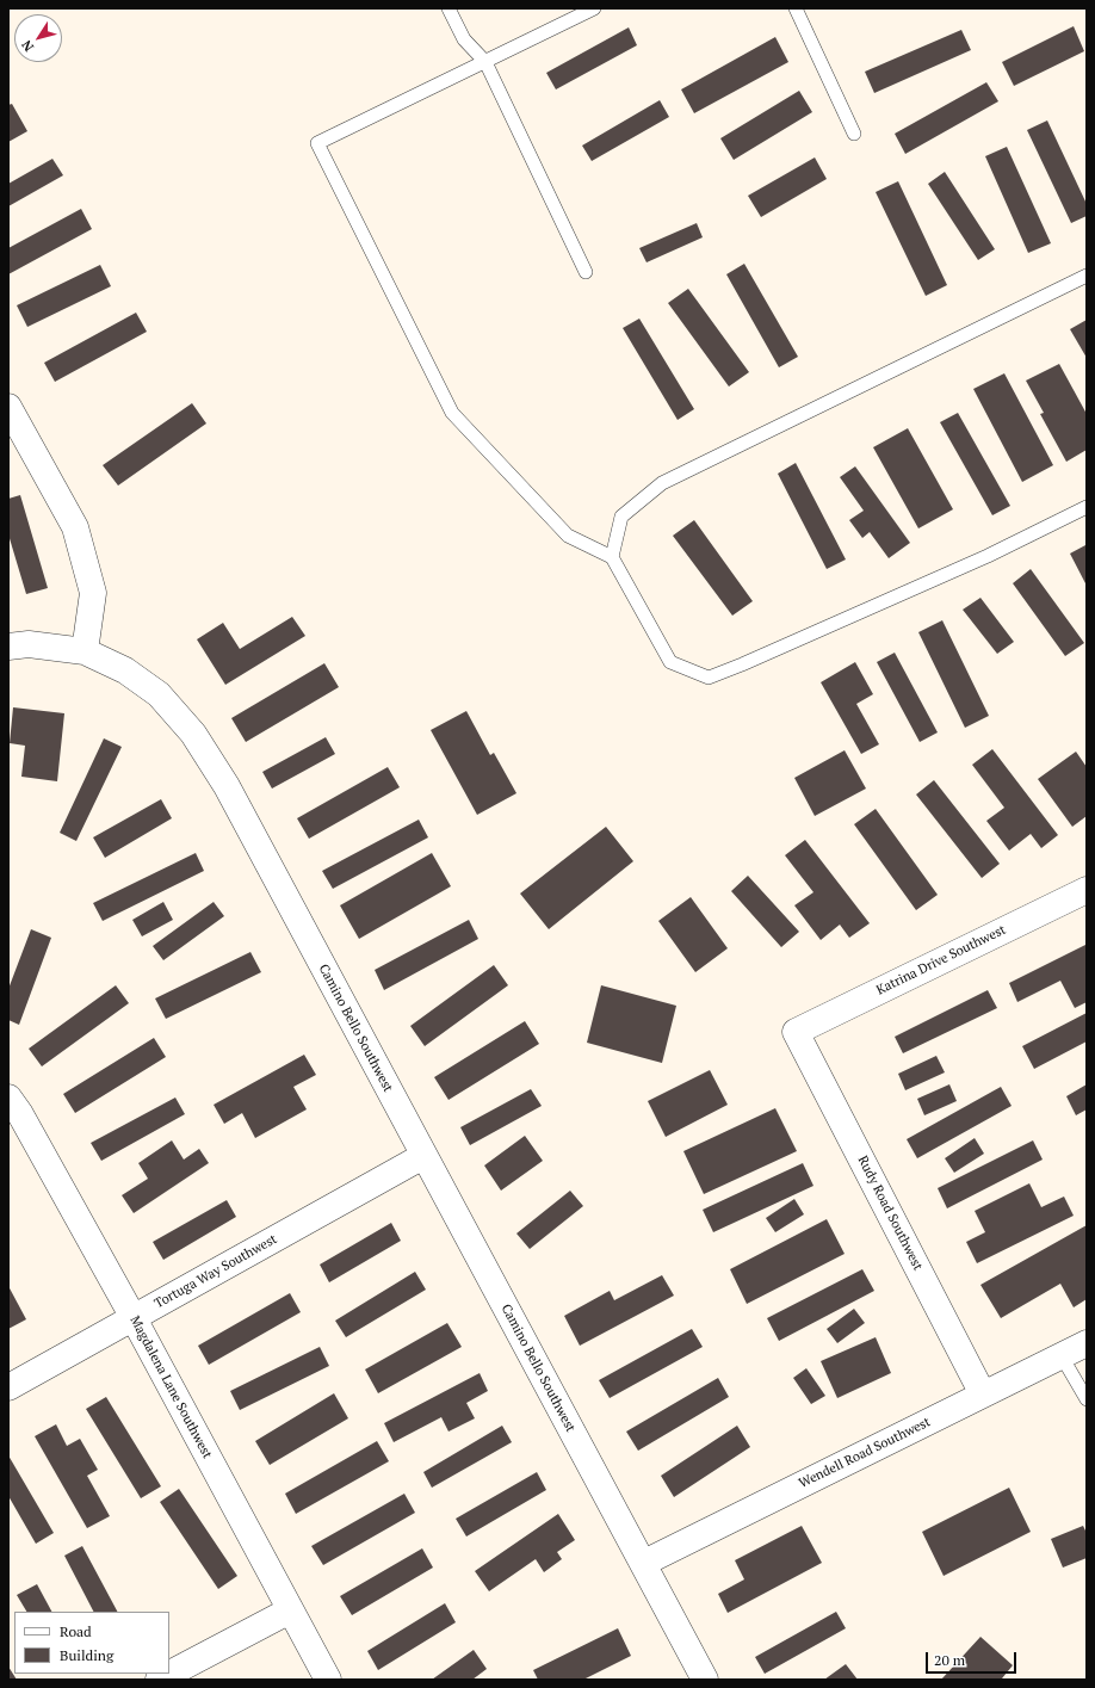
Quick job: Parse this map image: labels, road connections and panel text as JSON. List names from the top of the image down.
{
  "streets": {
    "street": [
      "Katrina Drive Southwest",
      "Camino Bello Southwest",
      "Rudy Road Southwest",
      "Tortuga Way Southwest",
      "Magdalena Lane Southwest",
      "Wendell Road Southwest"
    ]
  },
  "crossings": [
    ["Katrina Drive Southwest", "Rudy Road Southwest"],
    ["Camino Bello Southwest", "Tortuga Way Southwest"],
    ["Camino Bello Southwest", "Wendell Road Southwest"],
    ["Rudy Road Southwest", "Wendell Road Southwest"],
    ["Tortuga Way Southwest", "Magdalena Lane Southwest"]
  ],
  "legend": ["Road", "Building"],
  "scale_bar": "20 m",
  "north": "bottom left"
}
